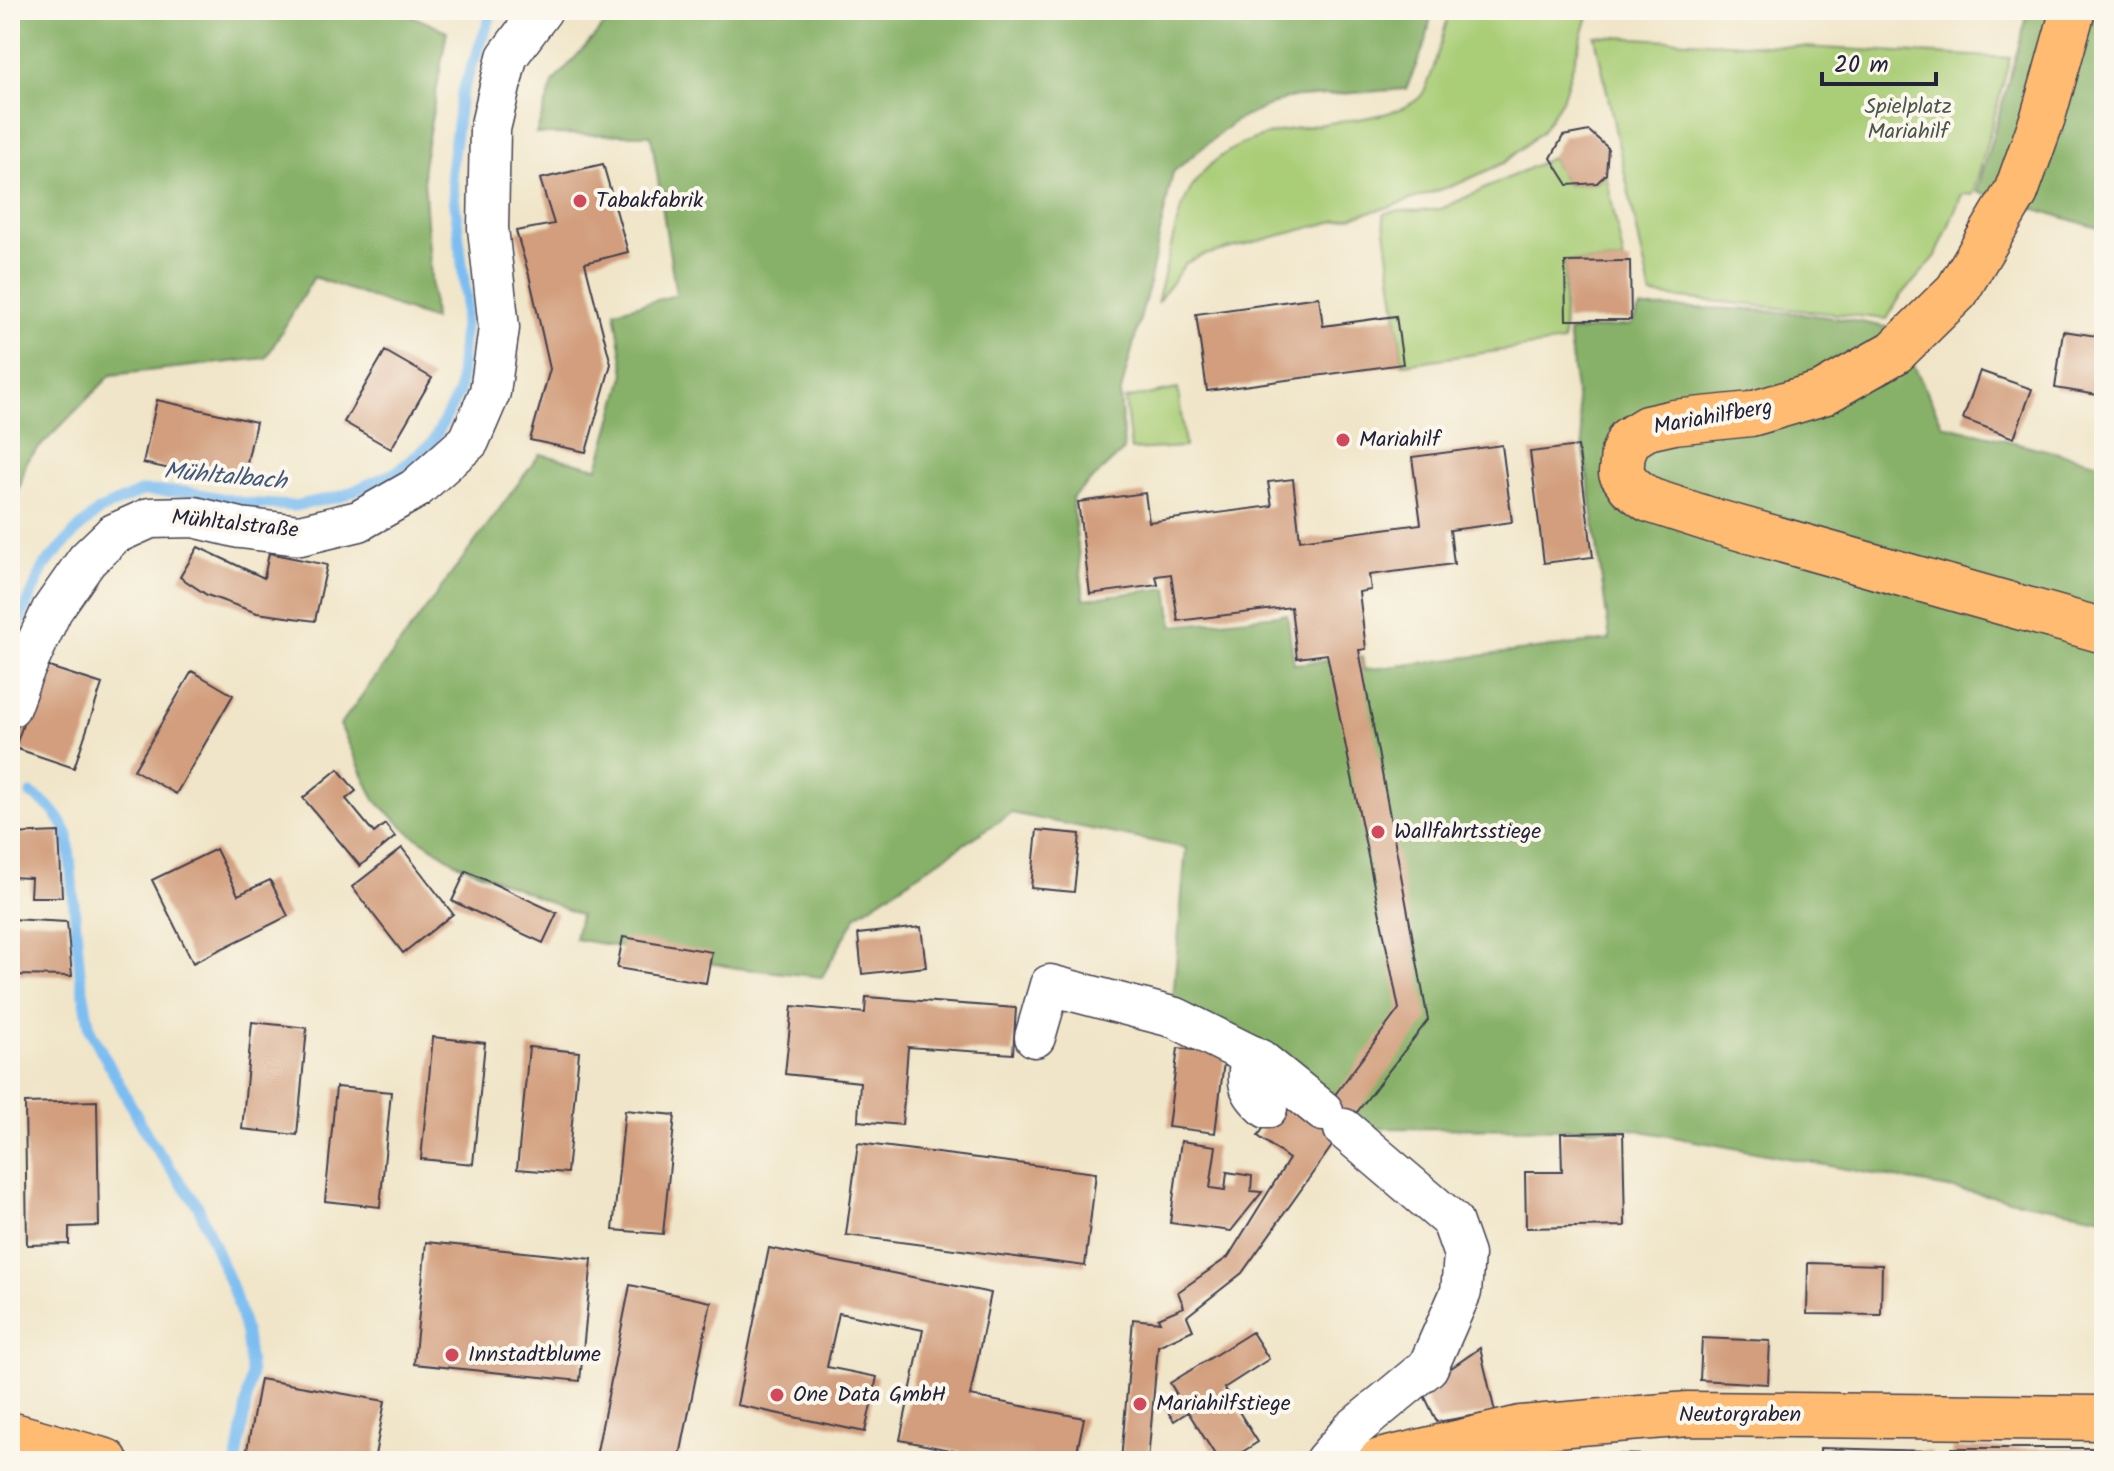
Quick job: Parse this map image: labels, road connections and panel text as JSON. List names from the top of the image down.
{
  "streets": {
    "main road": ["Mariahilfberg", "Neutorgraben"],
    "street": ["Mühltalstraße"]
  },
  "water": ["Mühltalbach"],
  "parks": ["Spielplatz Mariahilf"],
  "places": [
    "Tabakfabrik",
    "Mariahilf",
    "Wallfahrtsstiege",
    "Innstadtblume",
    "One Data GmbH",
    "Mariahilfstiege"
  ],
  "scale_bar": "20 m"
}
